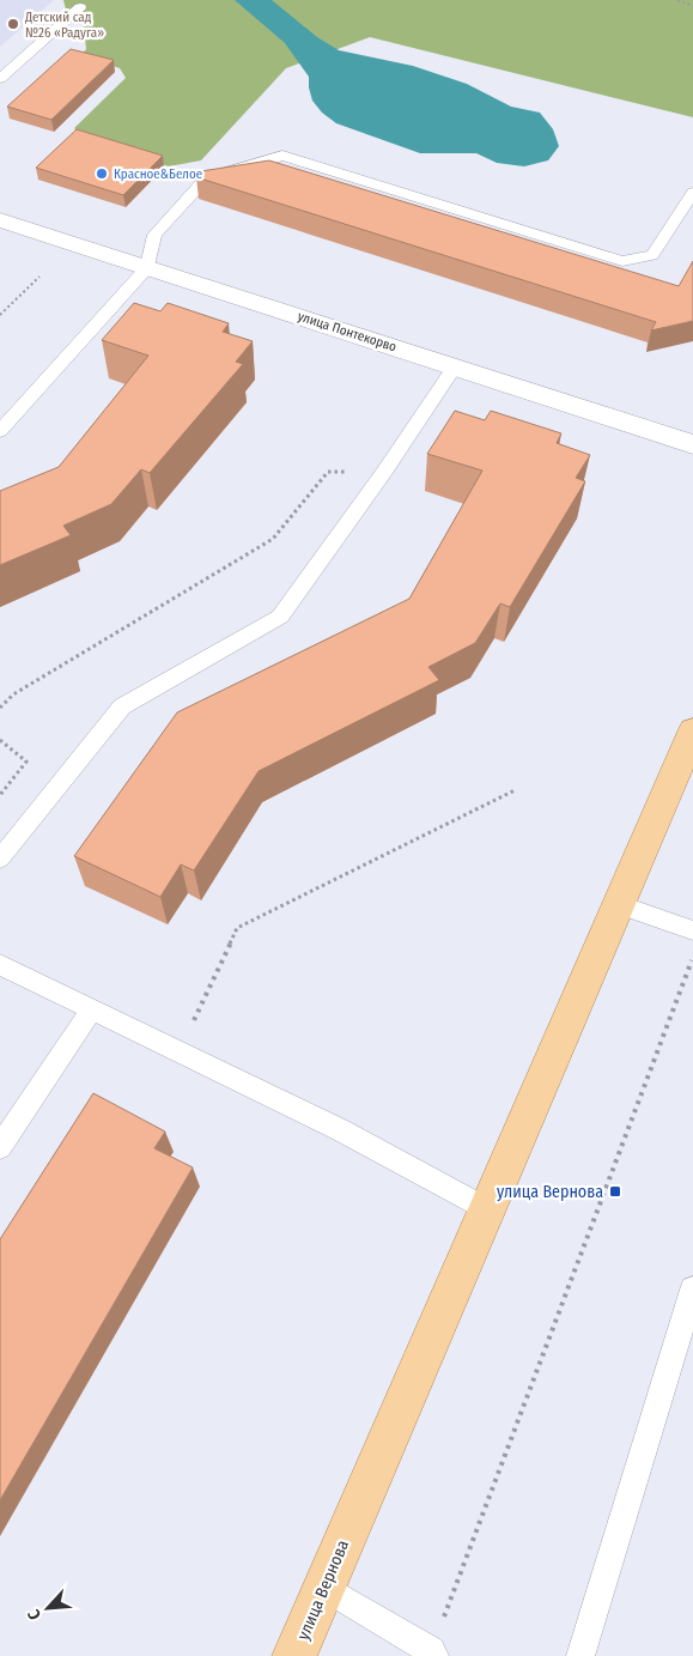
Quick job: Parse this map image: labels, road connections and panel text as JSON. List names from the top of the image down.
{
  "streets": {
    "main road": ["улица Вернова"],
    "street": ["улица Понтекорво"]
  },
  "places": {
    "other": ["Детский сад №26 «Радуга»", "Красное&Белое"],
    "transit": ["улица Вернова"]
  },
  "north": "bottom left"
}
